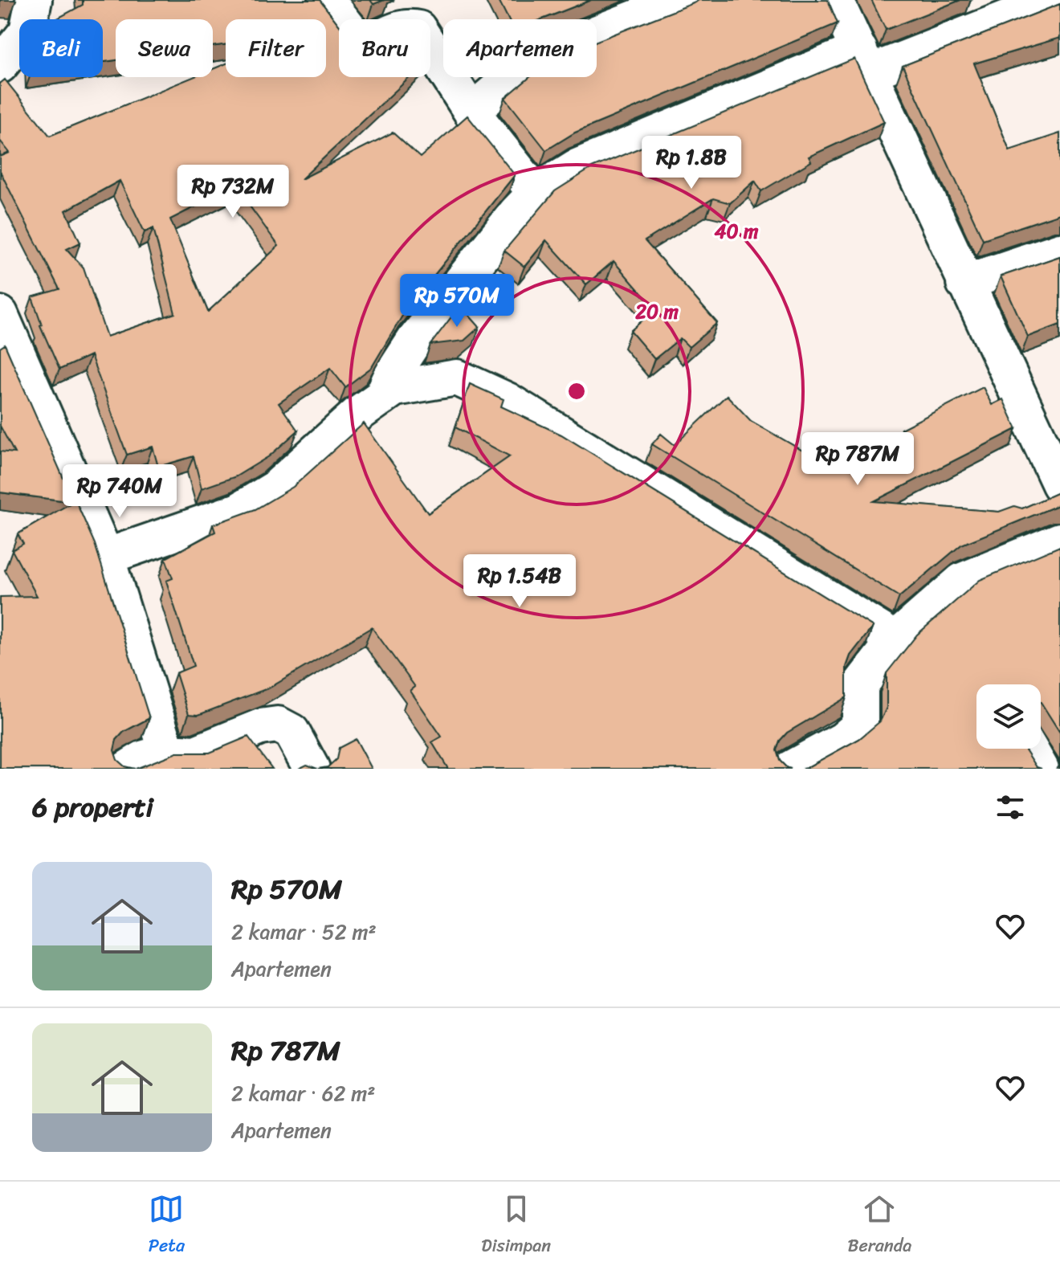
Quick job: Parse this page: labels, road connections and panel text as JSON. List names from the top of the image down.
{
  "page": {
    "chip": [
      "Beli",
      "Sewa",
      "Filter",
      "Baru",
      "Apartemen"
    ],
    "price": [
      "Rp 1.8B",
      "Rp 732M",
      "Rp 570M",
      "Rp 787M",
      "Rp 740M",
      "Rp 1.54B"
    ],
    "heading": "6 properti",
    "list": [
      {
        "name": "Rp 570M",
        "note": "2 kamar · 52 m² · Apartemen"
      },
      {
        "name": "Rp 787M",
        "note": "2 kamar · 62 m² · Apartemen"
      }
    ],
    "tabs": ["Peta", "Disimpan", "Beranda"]
  },
  "rings": ["40 m", "20 m"]
}
